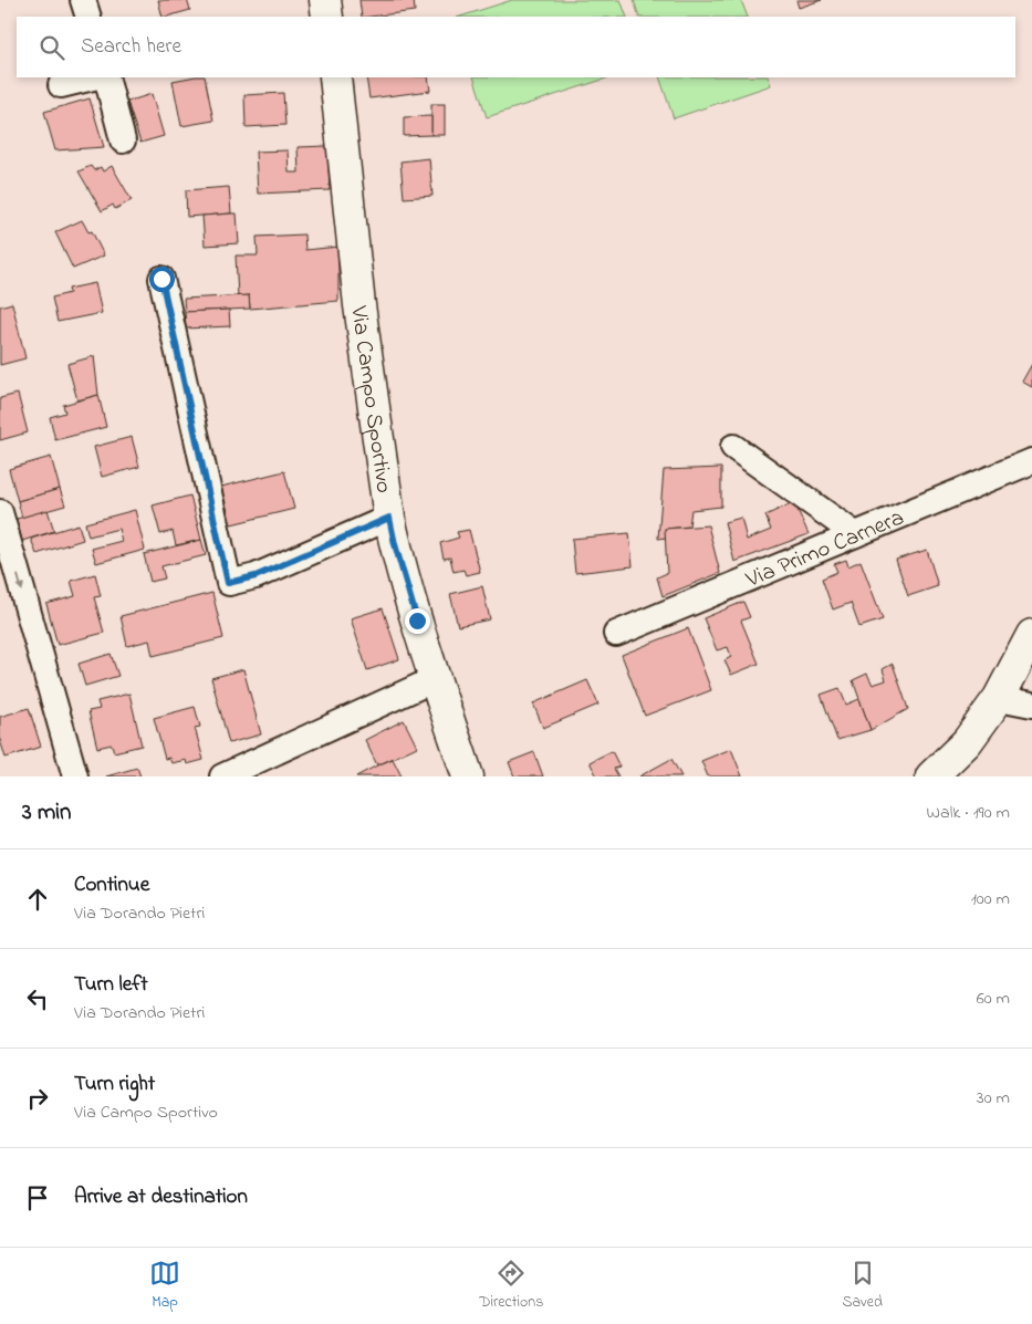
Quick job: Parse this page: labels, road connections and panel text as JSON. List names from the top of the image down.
{
  "streets": {
    "street": ["Via Campo Sportivo", "Via Primo Carnera"]
  },
  "page": {
    "search": "Search here",
    "heading": ["3 min", "Walk · 190 m"],
    "list": [
      ["Continue", "Via Dorando Pietri", "100 m"],
      ["Turn left", "Via Dorando Pietri", "60 m"],
      ["Turn right", "Via Campo Sportivo", "30 m"],
      "Arrive at destination"
    ],
    "nav": ["Map", "Directions", "Saved"]
  }
}
